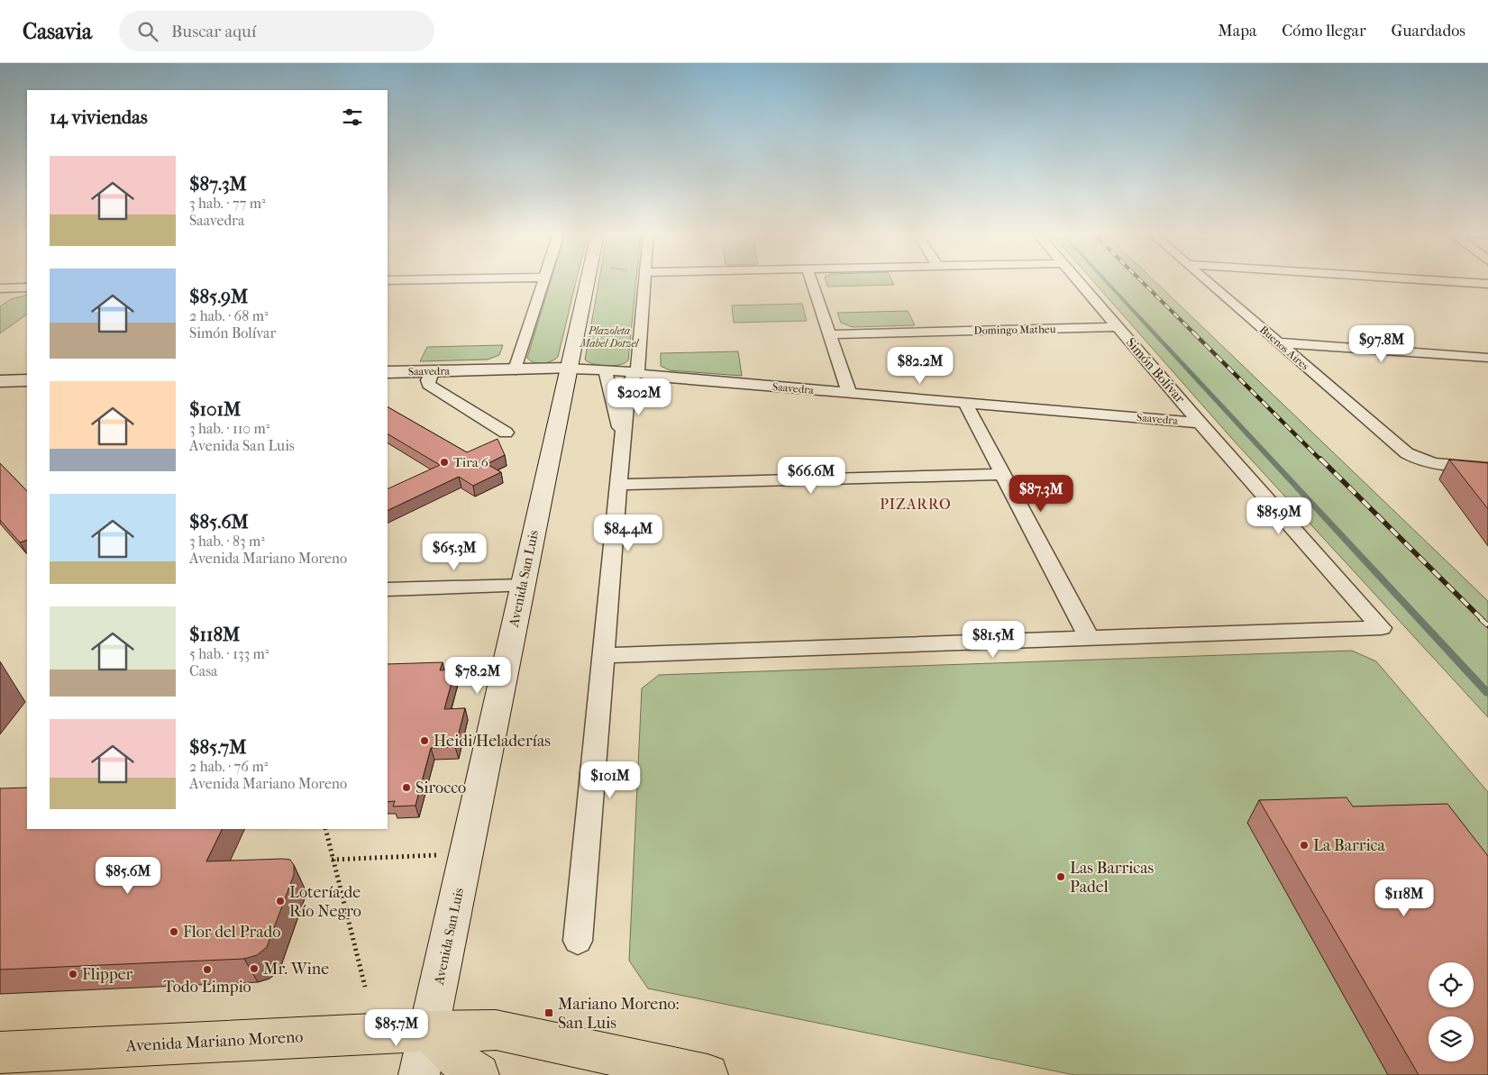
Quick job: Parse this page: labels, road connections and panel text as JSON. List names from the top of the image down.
{
  "streets": {
    "main road": ["Avenida San Luis", "Avenida Mariano Moreno"],
    "street": [
      "Domingo Matheu",
      "Buenos Aires",
      "Simón Bolívar",
      "Saavedra"
    ]
  },
  "crossings": [
    ["Domingo Matheu", "Simón Bolívar"],
    ["Simón Bolívar", "Saavedra"],
    ["Saavedra", "Avenida San Luis"],
    ["Avenida San Luis", "Avenida Mariano Moreno"]
  ],
  "districts": ["PIZARRO"],
  "parks": ["Plazoleta Mabel Dotzel"],
  "places": {
    "other": [
      "Tira 6",
      "Heidi Heladerías",
      "Sirocco",
      "La Barrica",
      "Las Barricas Padel",
      "Lotería de Río Negro",
      "Flor del Prado",
      "Mr. Wine",
      "Todo Limpio",
      "Flipper"
    ],
    "transit": ["Mariano Moreno: San Luis"]
  },
  "page": {
    "header": "Casavia",
    "search": "Buscar aquí",
    "nav": ["Mapa", "Cómo llegar", "Guardados"],
    "heading": "14 viviendas",
    "list": [
      {
        "name": "$87.3M",
        "note": "3 hab. · 77 m² · Saavedra"
      },
      {
        "name": "$85.9M",
        "note": "2 hab. · 68 m² · Simón Bolívar"
      },
      {
        "name": "$101M",
        "note": "3 hab. · 110 m² · Avenida San Luis"
      },
      {
        "name": "$85.6M",
        "note": "3 hab. · 83 m² · Avenida Mariano Moreno"
      },
      {
        "name": "$118M",
        "note": "5 hab. · 133 m² · Casa"
      },
      {
        "name": "$85.7M",
        "note": "2 hab. · 76 m² · Avenida Mariano Moreno"
      }
    ],
    "price": [
      "$97.8M",
      "$82.2M",
      "$202M",
      "$66.6M",
      "$87.3M",
      "$85.9M",
      "$84.4M",
      "$65.3M",
      "$81.5M",
      "$78.2M",
      "$101M",
      "$85.6M",
      "$118M",
      "$85.7M"
    ]
  }
}
